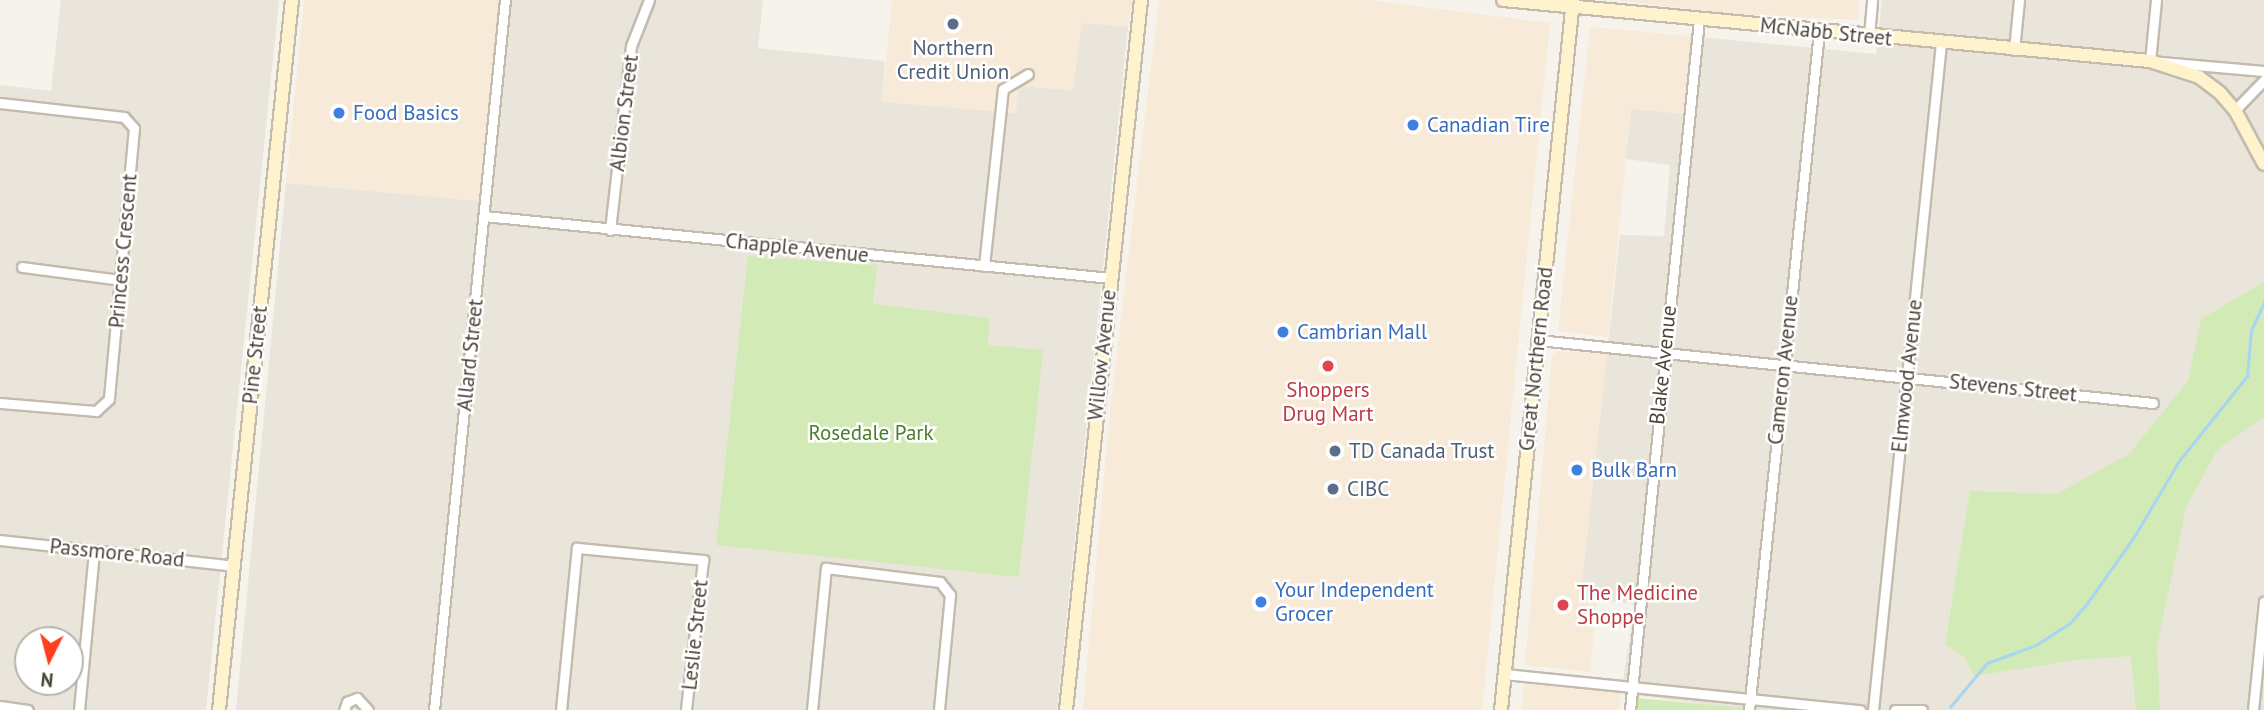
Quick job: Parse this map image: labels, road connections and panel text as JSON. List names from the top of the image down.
{
  "streets": {
    "main road": [
      "McNabb Street",
      "Pine Street",
      "Willow Avenue",
      "Great Northern Road"
    ],
    "street": [
      "Albion Street",
      "Chapple Avenue",
      "Princess Crescent",
      "Allard Street",
      "Blake Avenue",
      "Cameron Avenue",
      "Elmwood Avenue",
      "Stevens Street",
      "Passmore Road",
      "Leslie Street"
    ]
  },
  "crossings": [
    ["McNabb Street", "Great Northern Road"],
    ["McNabb Street", "Blake Avenue"],
    ["McNabb Street", "Cameron Avenue"],
    ["McNabb Street", "Elmwood Avenue"],
    ["Albion Street", "Chapple Avenue"],
    ["Chapple Avenue", "Allard Street"],
    ["Chapple Avenue", "Willow Avenue"],
    ["Pine Street", "Passmore Road"],
    ["Great Northern Road", "Stevens Street"],
    ["Blake Avenue", "Stevens Street"],
    ["Cameron Avenue", "Stevens Street"],
    ["Elmwood Avenue", "Stevens Street"]
  ],
  "parks": ["Rosedale Park"],
  "places": [
    "Northern Credit Union",
    "Food Basics",
    "Canadian Tire",
    "Cambrian Mall",
    "Shoppers Drug Mart",
    "TD Canada Trust",
    "Bulk Barn",
    "CIBC",
    "Your Independent Grocer",
    "The Medicine Shoppe"
  ],
  "north": "bottom"
}
